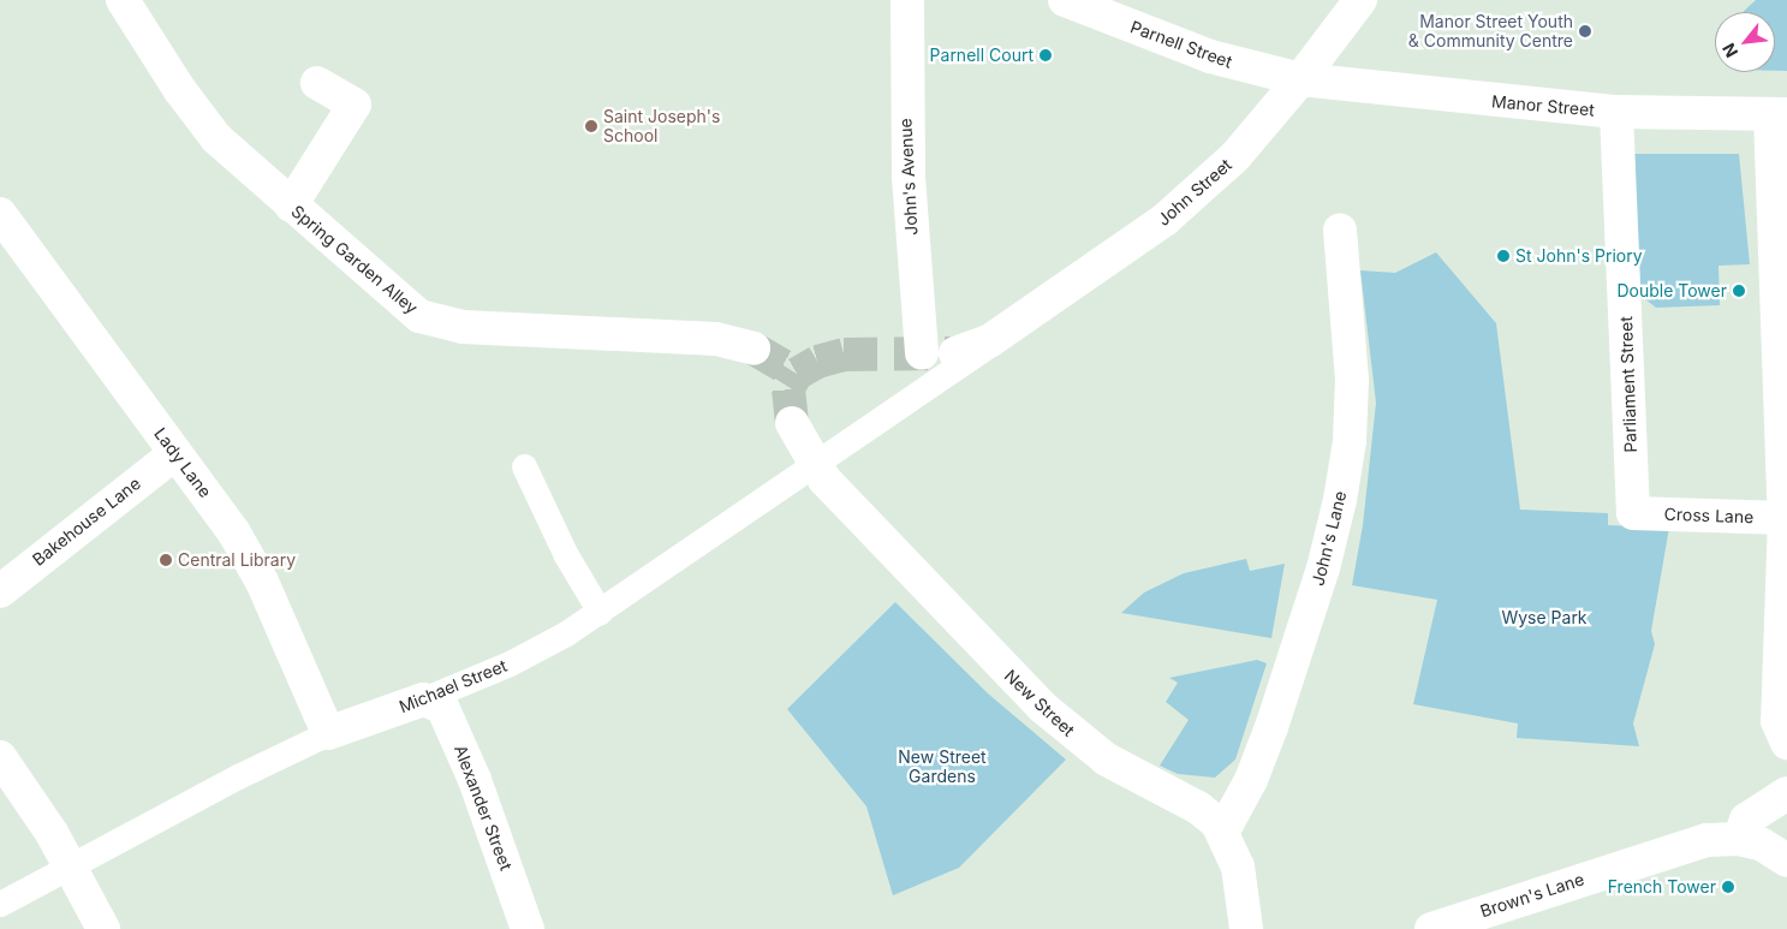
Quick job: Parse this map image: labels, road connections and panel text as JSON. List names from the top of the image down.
{
  "streets": {
    "street": [
      "Parnell Street",
      "Manor Street",
      "John's Avenue",
      "John Street",
      "Spring Garden Alley",
      "Parliament Street",
      "Lady Lane",
      "Cross Lane",
      "Bakehouse Lane",
      "John's Lane",
      "Michael Street",
      "New Street",
      "Alexander Street",
      "Brown's Lane"
    ]
  },
  "crossings": [
    ["Parnell Street", "Manor Street"],
    ["Parnell Street", "John Street"],
    ["Manor Street", "John Street"],
    ["Manor Street", "Parliament Street"],
    ["John Street", "Michael Street"],
    ["John Street", "New Street"],
    ["Parliament Street", "Cross Lane"],
    ["Lady Lane", "Bakehouse Lane"],
    ["Lady Lane", "Michael Street"],
    ["John's Lane", "New Street"],
    ["Michael Street", "New Street"],
    ["Michael Street", "Alexander Street"]
  ],
  "parks": ["Wyse Park", "New Street Gardens"],
  "places": [
    "Manor Street Youth & Community Centre",
    "Parnell Court",
    "Saint Joseph's School",
    "St John's Priory",
    "Double Tower",
    "Central Library",
    "French Tower"
  ],
  "north": "bottom left"
}
